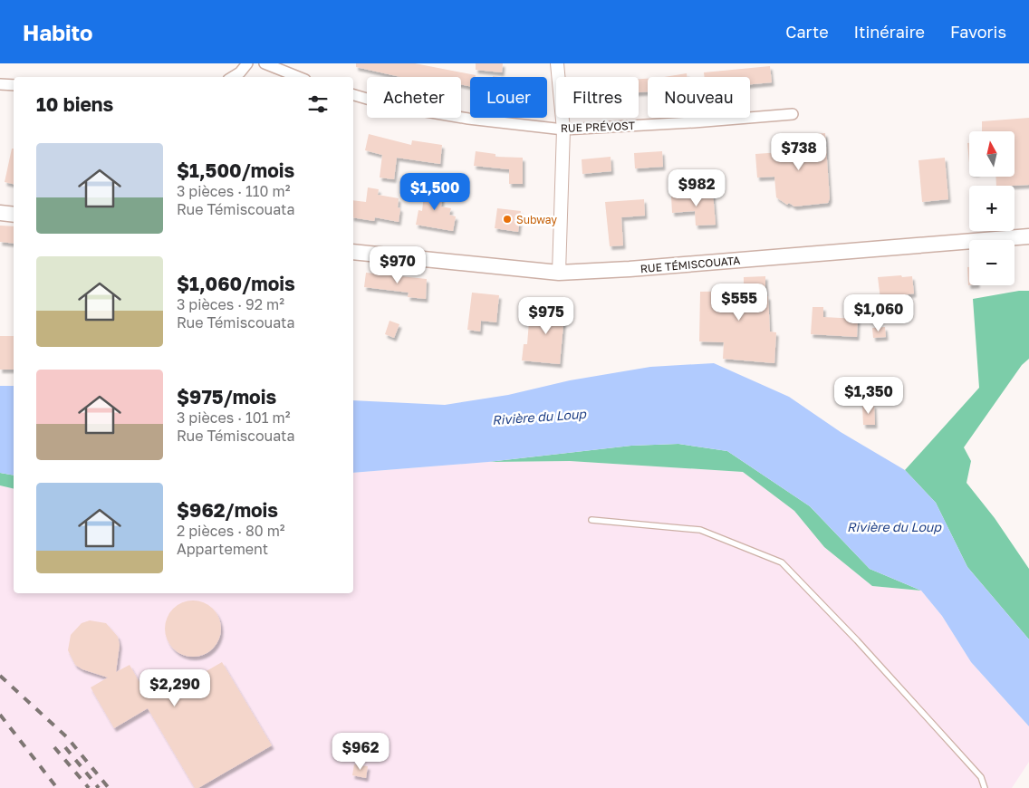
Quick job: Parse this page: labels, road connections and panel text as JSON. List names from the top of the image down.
{
  "streets": {
    "main road": ["RUE TÉMISCOUATA"],
    "street": ["RUE PRÉVOST"]
  },
  "water": ["Rivière du Loup"],
  "places": ["Subway"],
  "north": "top",
  "page": {
    "header": "Habito",
    "nav": ["Carte", "Itinéraire", "Favoris"],
    "chip": [
      "Acheter",
      "Louer",
      "Filtres",
      "Nouveau"
    ],
    "heading": "10 biens",
    "map_buttons": ["+", "−"],
    "list": [
      {
        "name": "$1,500/mois",
        "note": "3 pièces · 110 m² · Rue Témiscouata"
      },
      {
        "name": "$1,060/mois",
        "note": "3 pièces · 92 m² · Rue Témiscouata"
      },
      {
        "name": "$975/mois",
        "note": "3 pièces · 101 m² · Rue Témiscouata"
      },
      {
        "name": "$962/mois",
        "note": "2 pièces · 80 m² · Appartement"
      }
    ],
    "price": [
      "$738",
      "$982",
      "$1,500",
      "$970",
      "$555",
      "$1,060",
      "$975",
      "$1,350",
      "$2,290",
      "$962"
    ]
  }
}
